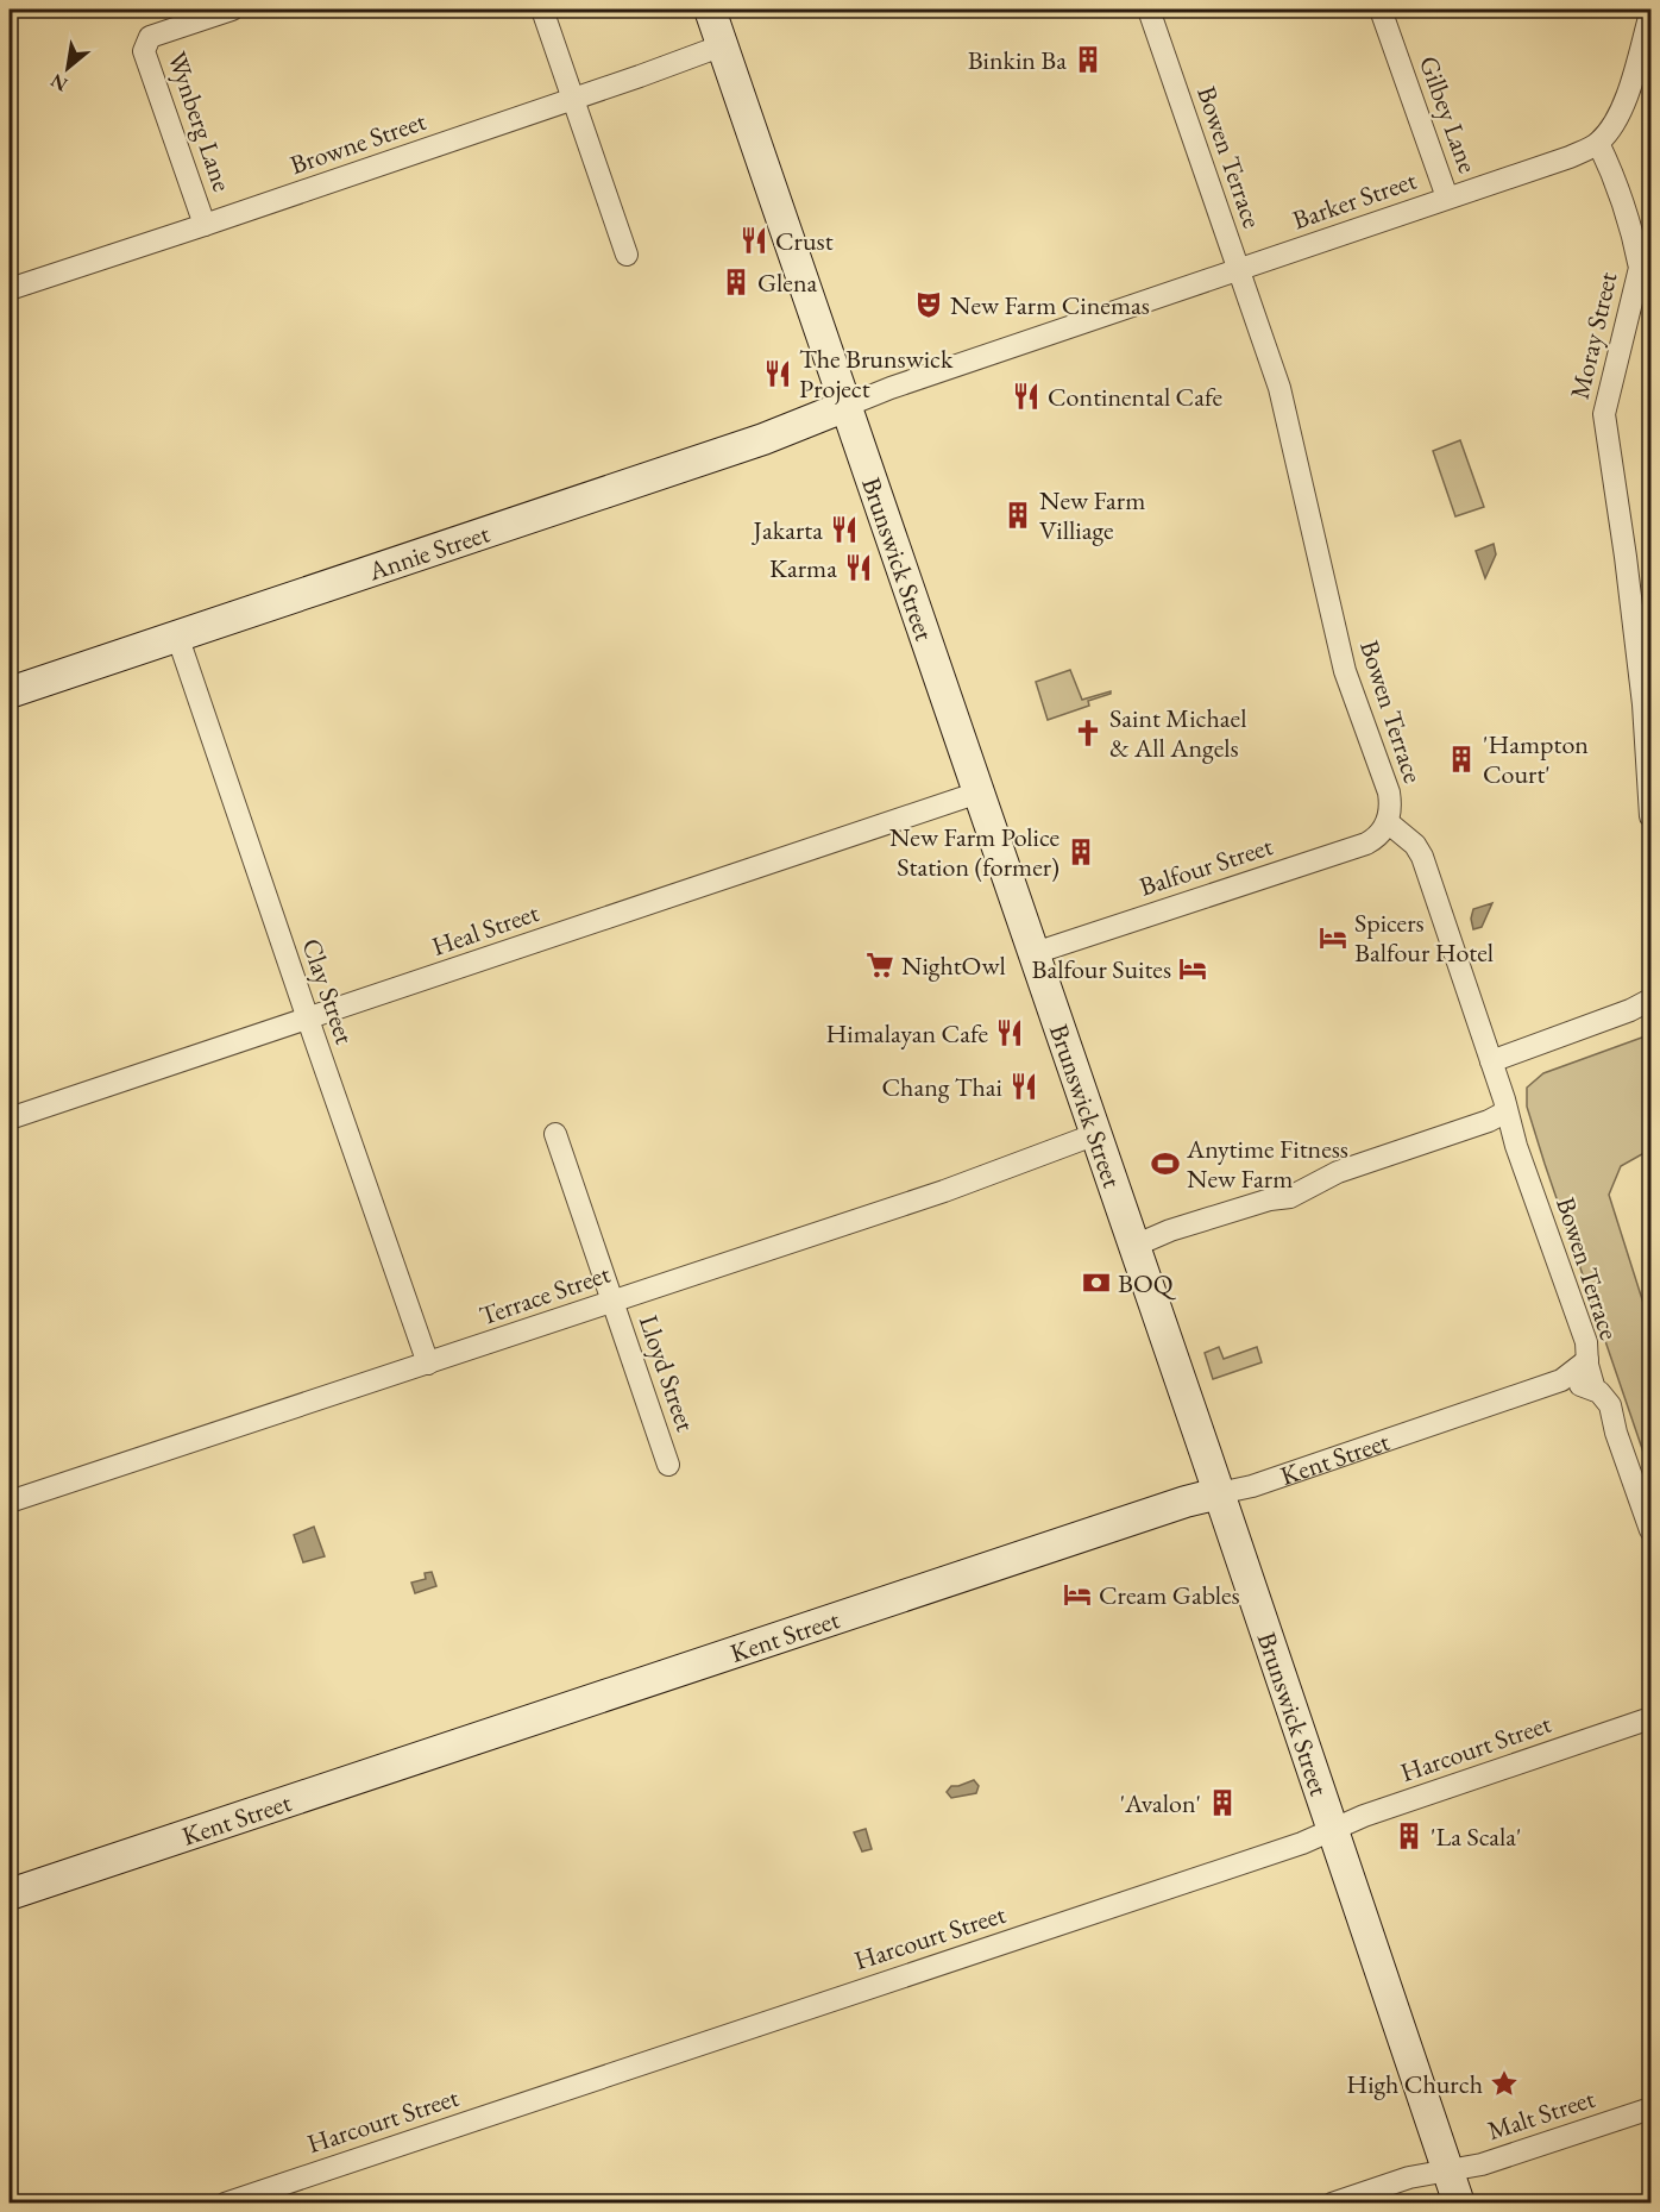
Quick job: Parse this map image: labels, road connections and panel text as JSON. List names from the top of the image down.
{
  "streets": {
    "main road": ["Annie Street", "Brunswick Street", "Kent Street"],
    "street": [
      "Gilbey Lane",
      "Wynberg Lane",
      "Browne Street",
      "Bowen Terrace",
      "Barker Street",
      "Moray Street",
      "Balfour Street",
      "Heal Street",
      "Clay Street",
      "Terrace Street",
      "Lloyd Street",
      "Harcourt Street",
      "Malt Street"
    ]
  },
  "crossings": [
    ["Gilbey Lane", "Barker Street"],
    ["Wynberg Lane", "Browne Street"],
    ["Browne Street", "Brunswick Street"],
    ["Bowen Terrace", "Barker Street"],
    ["Bowen Terrace", "Balfour Street"],
    ["Bowen Terrace", "Kent Street"],
    ["Barker Street", "Moray Street"],
    ["Barker Street", "Annie Street"],
    ["Barker Street", "Brunswick Street"],
    ["Annie Street", "Brunswick Street"],
    ["Annie Street", "Clay Street"],
    ["Brunswick Street", "Balfour Street"],
    ["Brunswick Street", "Heal Street"],
    ["Brunswick Street", "Terrace Street"],
    ["Brunswick Street", "Kent Street"],
    ["Brunswick Street", "Harcourt Street"],
    ["Brunswick Street", "Malt Street"],
    ["Heal Street", "Clay Street"],
    ["Clay Street", "Terrace Street"],
    ["Terrace Street", "Lloyd Street"]
  ],
  "places": {
    "building": [
      "Binkin Ba",
      "Glena",
      "New Farm Villiage",
      "'Hampton Court'",
      "New Farm Police Station (former)",
      "'Avalon'",
      "'La Scala'"
    ],
    "restaurant": [
      "Crust",
      "The Brunswick Project",
      "Continental Cafe",
      "Jakarta",
      "Karma",
      "Himalayan Cafe",
      "Chang Thai"
    ],
    "theatre": ["New Farm Cinemas"],
    "church": ["Saint Michael & All Angels"],
    "hotel": ["Spicers Balfour Hotel", "Balfour Suites", "Cream Gables"],
    "supermarket": ["NightOwl"],
    "sports": ["Anytime Fitness New Farm"],
    "bank": ["BOQ"],
    "place": ["High Church"]
  },
  "north": "bottom left"
}
